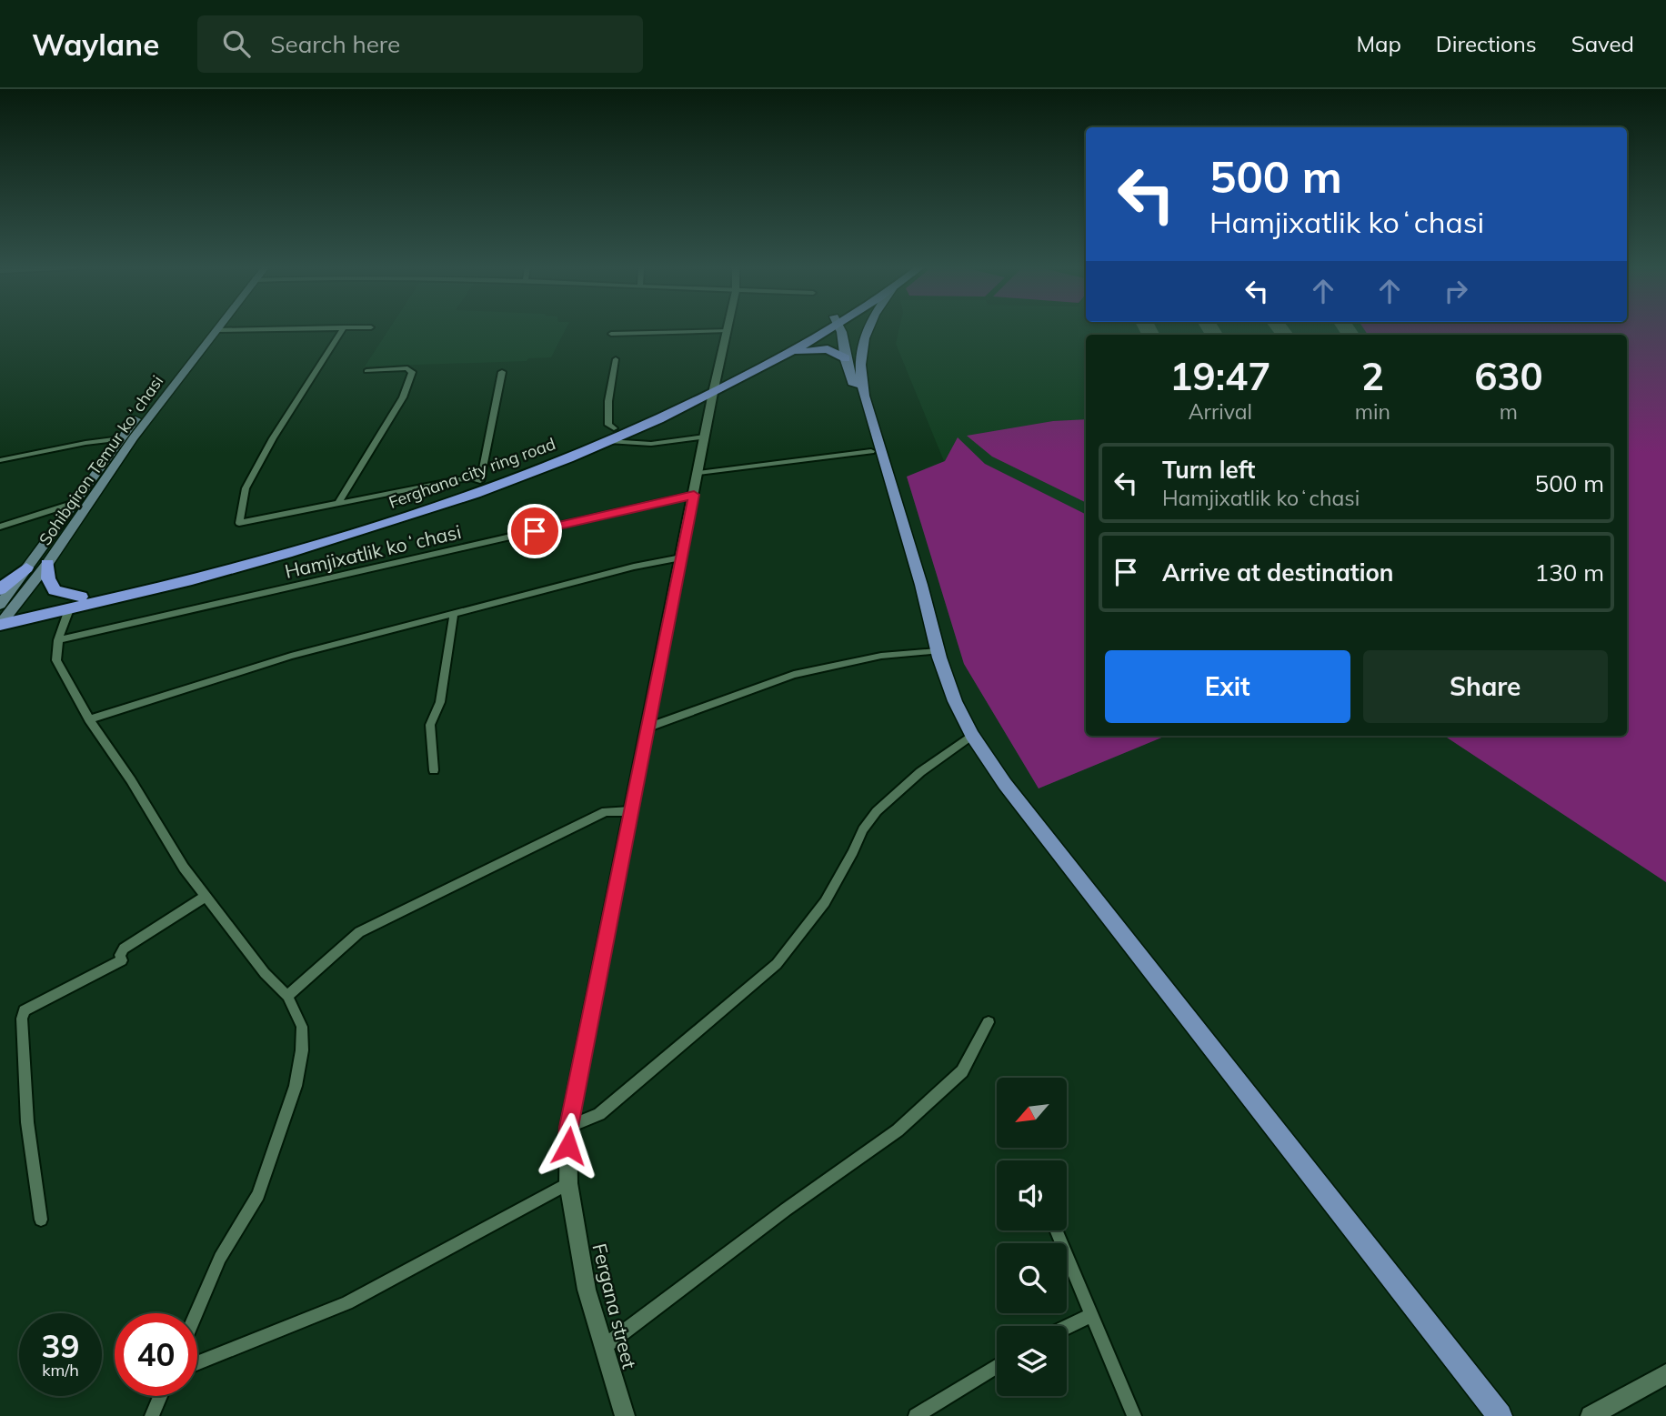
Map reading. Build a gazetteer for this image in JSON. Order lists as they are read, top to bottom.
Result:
{
  "streets": {
    "highway": ["Ferghana city ring road"],
    "main road": ["Sohibqiron Temur koʻchasi"],
    "street": ["Hamjixatlik koʻchasi", "Fergana street"]
  },
  "crossings": [
    ["Sohibqiron Temur koʻchasi", "Ferghana city ring road"],
    ["Ferghana city ring road", "Fergana street"],
    ["Hamjixatlik koʻchasi", "Fergana street"]
  ],
  "north": "bottom left",
  "page": {
    "header": "Waylane",
    "search": "Search here",
    "nav": ["Map", "Directions", "Saved"],
    "turn": ["500 m", "Hamjixatlik koʻchasi"],
    "eta": [
      "19:47",
      "Arrival",
      "2",
      "min",
      "630",
      "m"
    ],
    "list": [
      {
        "name": "Turn left",
        "note": "Hamjixatlik koʻchasi",
        "value": "500 m"
      },
      {
        "name": "Arrive at destination",
        "value": "130 m"
      }
    ],
    "buttons": ["Exit", "Share"],
    "speed": "39 km/h",
    "limit": "40"
  }
}
